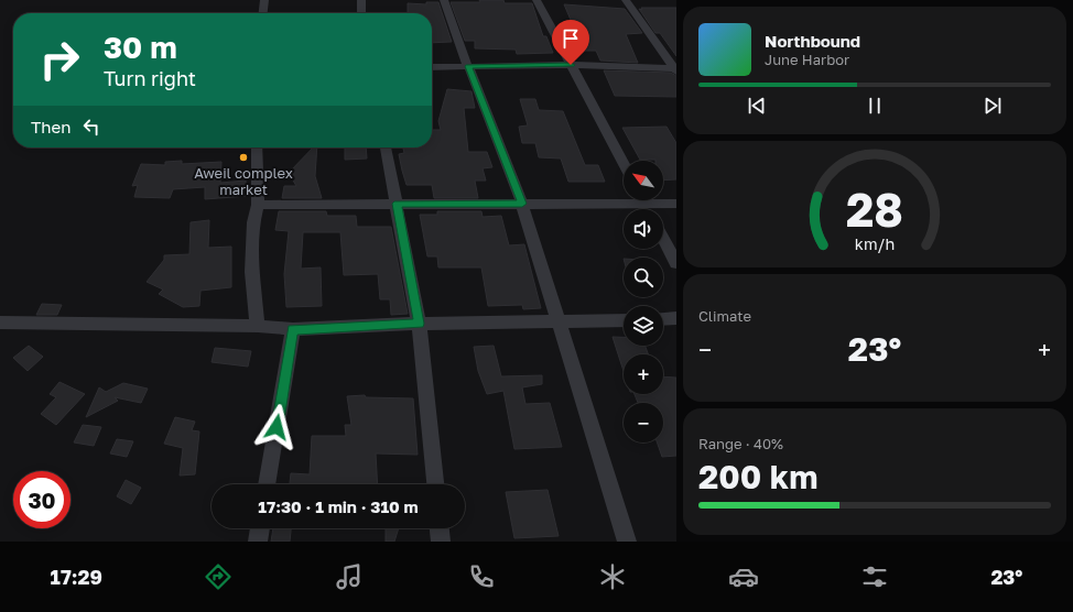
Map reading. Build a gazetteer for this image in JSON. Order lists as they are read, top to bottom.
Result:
{
  "places": ["Aweil complex market"],
  "north": "top left",
  "page": {
    "turn": ["30 m", "Turn right"],
    "song": ["Northbound", "June Harbor"],
    "then": "Then",
    "map_buttons": ["+", "−"],
    "tile": [
      "Climate",
      ["Range · 40%", "200 km"]
    ],
    "heat": ["−", "23°", "+"],
    "limit": "30",
    "trip": "17:30 · 1 min · 310 m",
    "tabs": ["17:29", "23°"],
    "gauge": ["28", "km/h"]
  }
}
